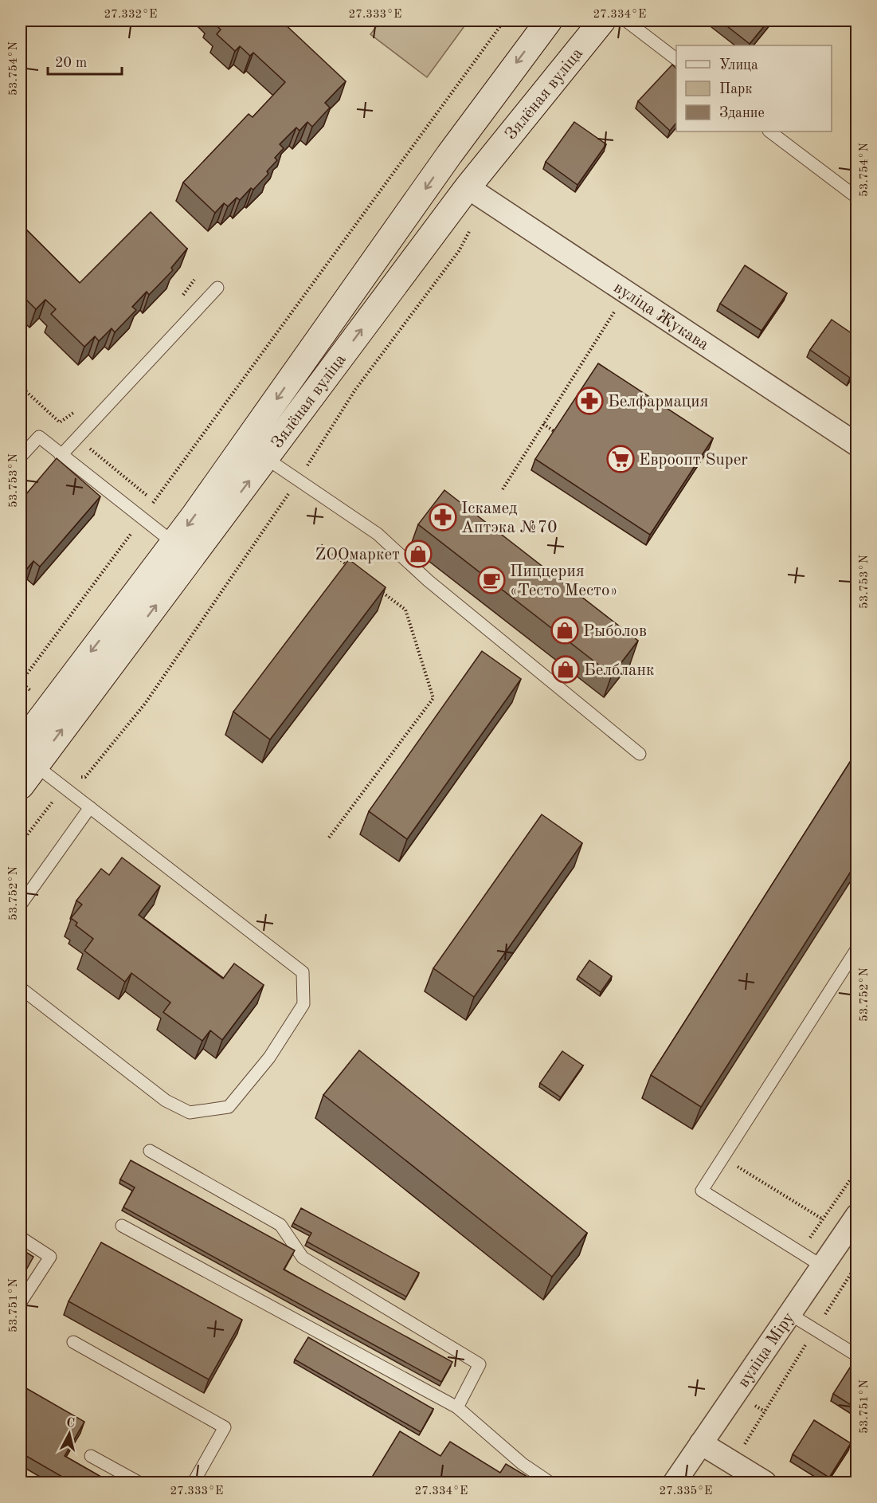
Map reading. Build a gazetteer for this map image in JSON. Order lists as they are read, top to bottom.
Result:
{
  "streets": {
    "main road": ["Зялёная вуліца"],
    "street": ["вуліца Жукава", "вуліца Міру"]
  },
  "crossings": [
    ["Зялёная вуліца", "вуліца Жукава"]
  ],
  "places": {
    "pharmacy": ["Белфармация", "Іскамед Аптэка №70"],
    "supermarket": ["Евроопт Super"],
    "shop": ["ZOOмаркет", "Рыболов", "Белбланк"],
    "cafe": ["Пиццерия «Тесто Место»"]
  },
  "legend": ["Улица", "Парк", "Здание"],
  "scale_bar": "20 m",
  "north": "top",
  "coordinates": [
    "27.332°E",
    "27.333°E",
    "27.334°E",
    "53.754°N",
    "53.753°N",
    "53.752°N",
    "53.751°N",
    "27.335°E"
  ]
}
